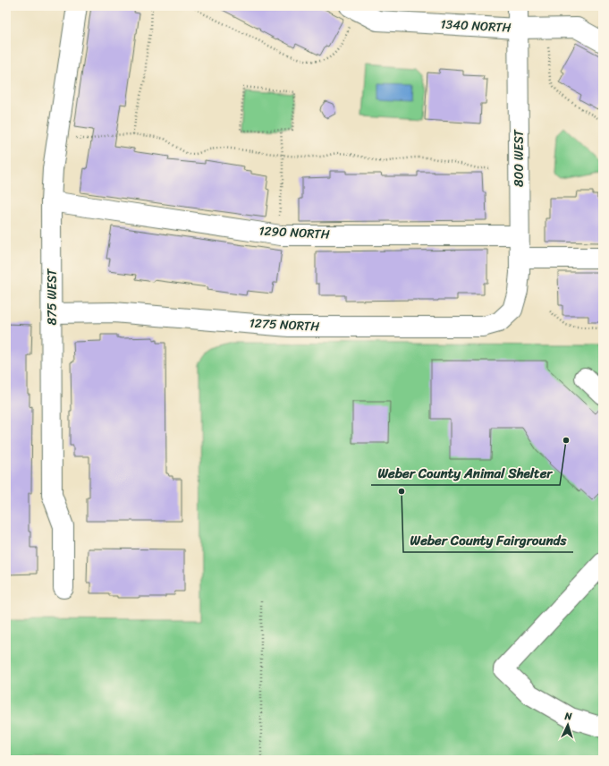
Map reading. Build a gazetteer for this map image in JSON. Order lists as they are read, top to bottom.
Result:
{
  "streets": {
    "lane": [
      "1340 NORTH",
      "800 WEST",
      "1290 NORTH",
      "875 WEST",
      "1275 NORTH"
    ]
  },
  "crossings": [
    ["1340 NORTH", "800 WEST"],
    ["800 WEST", "1290 NORTH"],
    ["800 WEST", "1275 NORTH"],
    ["1290 NORTH", "875 WEST"],
    ["875 WEST", "1275 NORTH"]
  ],
  "places": ["Weber County Animal Shelter", "Weber County Fairgrounds"],
  "north": "top"
}
